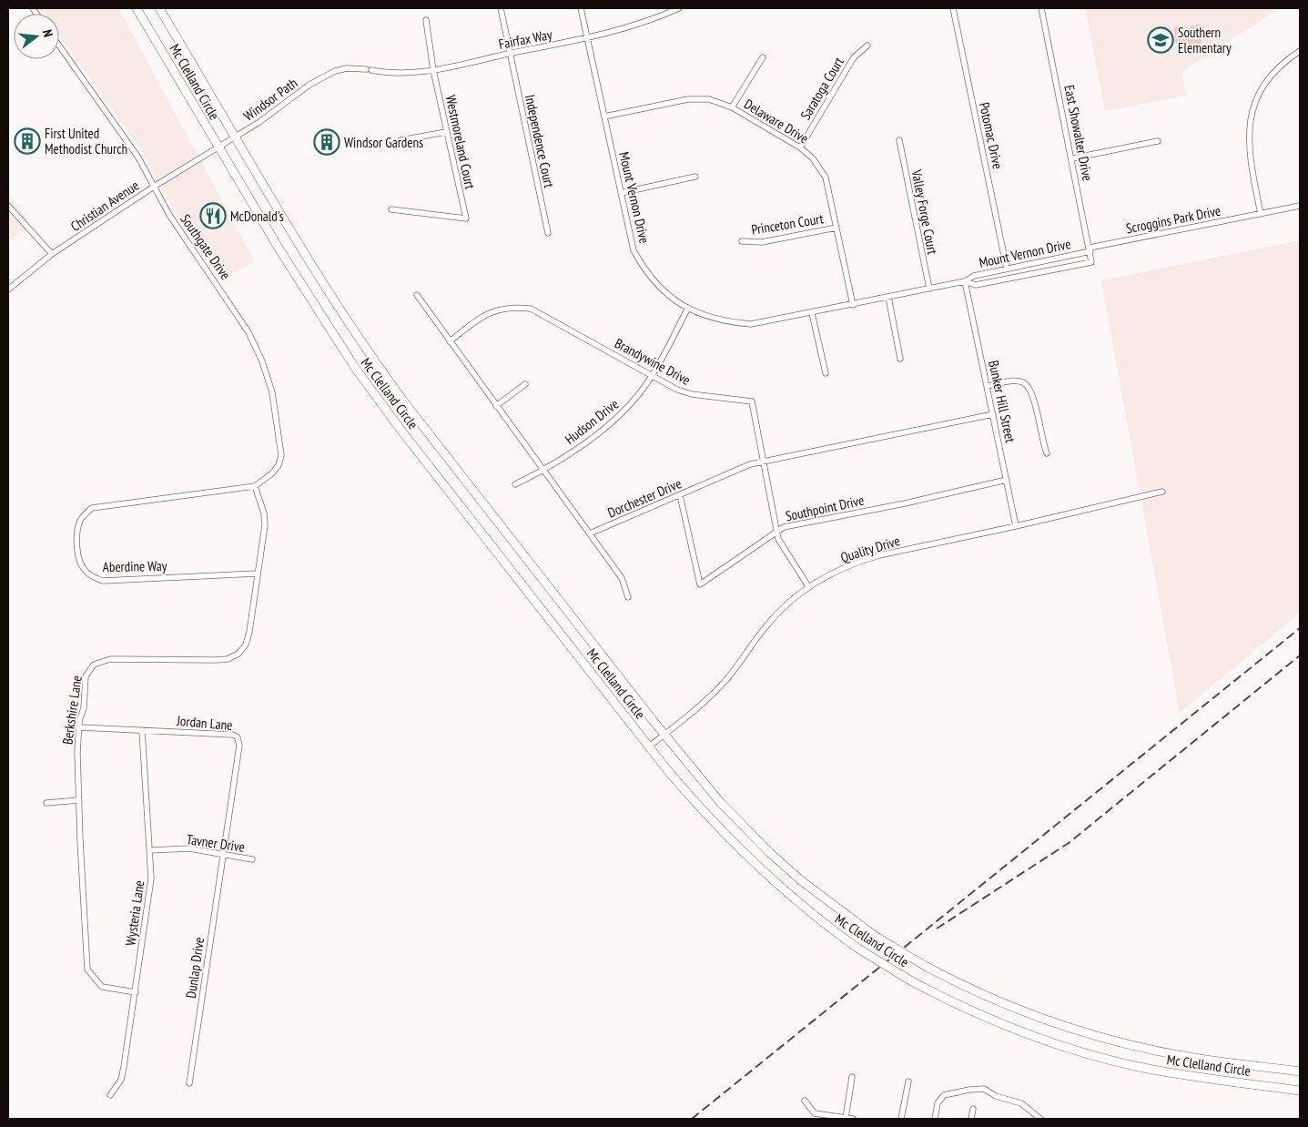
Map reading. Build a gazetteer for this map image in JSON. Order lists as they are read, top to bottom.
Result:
{
  "streets": {
    "highway": ["Mc Clelland Circle"],
    "street": [
      "Fairfax Way",
      "Saratoga Court",
      "Windsor Path",
      "Delaware Drive",
      "East Showalter Drive",
      "Potomac Drive",
      "Independence Court",
      "Westmoreland Court",
      "Mount Vernon Drive",
      "Christian Avenue",
      "Valley Forge Court",
      "Scroggins Park Drive",
      "Princeton Court",
      "Southgate Drive",
      "Brandywine Drive",
      "Bunker Hill Street",
      "Hudson Drive",
      "Dorchester Drive",
      "Southpoint Drive",
      "Quality Drive",
      "Aberdine Way",
      "Berkshire Lane",
      "Jordan Lane",
      "Tavner Drive",
      "Wysteria Lane",
      "Dunlap Drive"
    ]
  },
  "crossings": [
    ["Fairfax Way", "Windsor Path"],
    ["Fairfax Way", "Independence Court"],
    ["Fairfax Way", "Westmoreland Court"],
    ["Fairfax Way", "Mount Vernon Drive"],
    ["Mc Clelland Circle", "Windsor Path"],
    ["Mc Clelland Circle", "Christian Avenue"],
    ["Mc Clelland Circle", "Quality Drive"],
    ["Saratoga Court", "Delaware Drive"],
    ["Windsor Path", "Christian Avenue"],
    ["Delaware Drive", "Mount Vernon Drive"],
    ["Delaware Drive", "Princeton Court"],
    ["East Showalter Drive", "Mount Vernon Drive"],
    ["East Showalter Drive", "Scroggins Park Drive"],
    ["Potomac Drive", "Mount Vernon Drive"],
    ["Mount Vernon Drive", "Valley Forge Court"],
    ["Mount Vernon Drive", "Scroggins Park Drive"],
    ["Mount Vernon Drive", "Bunker Hill Street"],
    ["Mount Vernon Drive", "Hudson Drive"],
    ["Christian Avenue", "Southgate Drive"],
    ["Southgate Drive", "Aberdine Way"],
    ["Southgate Drive", "Berkshire Lane"],
    ["Brandywine Drive", "Hudson Drive"],
    ["Brandywine Drive", "Dorchester Drive"],
    ["Brandywine Drive", "Southpoint Drive"],
    ["Brandywine Drive", "Quality Drive"],
    ["Bunker Hill Street", "Dorchester Drive"],
    ["Bunker Hill Street", "Southpoint Drive"],
    ["Bunker Hill Street", "Quality Drive"],
    ["Dorchester Drive", "Southpoint Drive"],
    ["Aberdine Way", "Berkshire Lane"],
    ["Berkshire Lane", "Jordan Lane"],
    ["Berkshire Lane", "Wysteria Lane"],
    ["Jordan Lane", "Tavner Drive"],
    ["Jordan Lane", "Wysteria Lane"],
    ["Jordan Lane", "Dunlap Drive"],
    ["Tavner Drive", "Wysteria Lane"],
    ["Tavner Drive", "Dunlap Drive"]
  ],
  "places": {
    "school or university": ["Southern Elementary"],
    "building": ["First United Methodist Church", "Windsor Gardens"],
    "restaurant": ["McDonald's"]
  },
  "north": "right"
}
